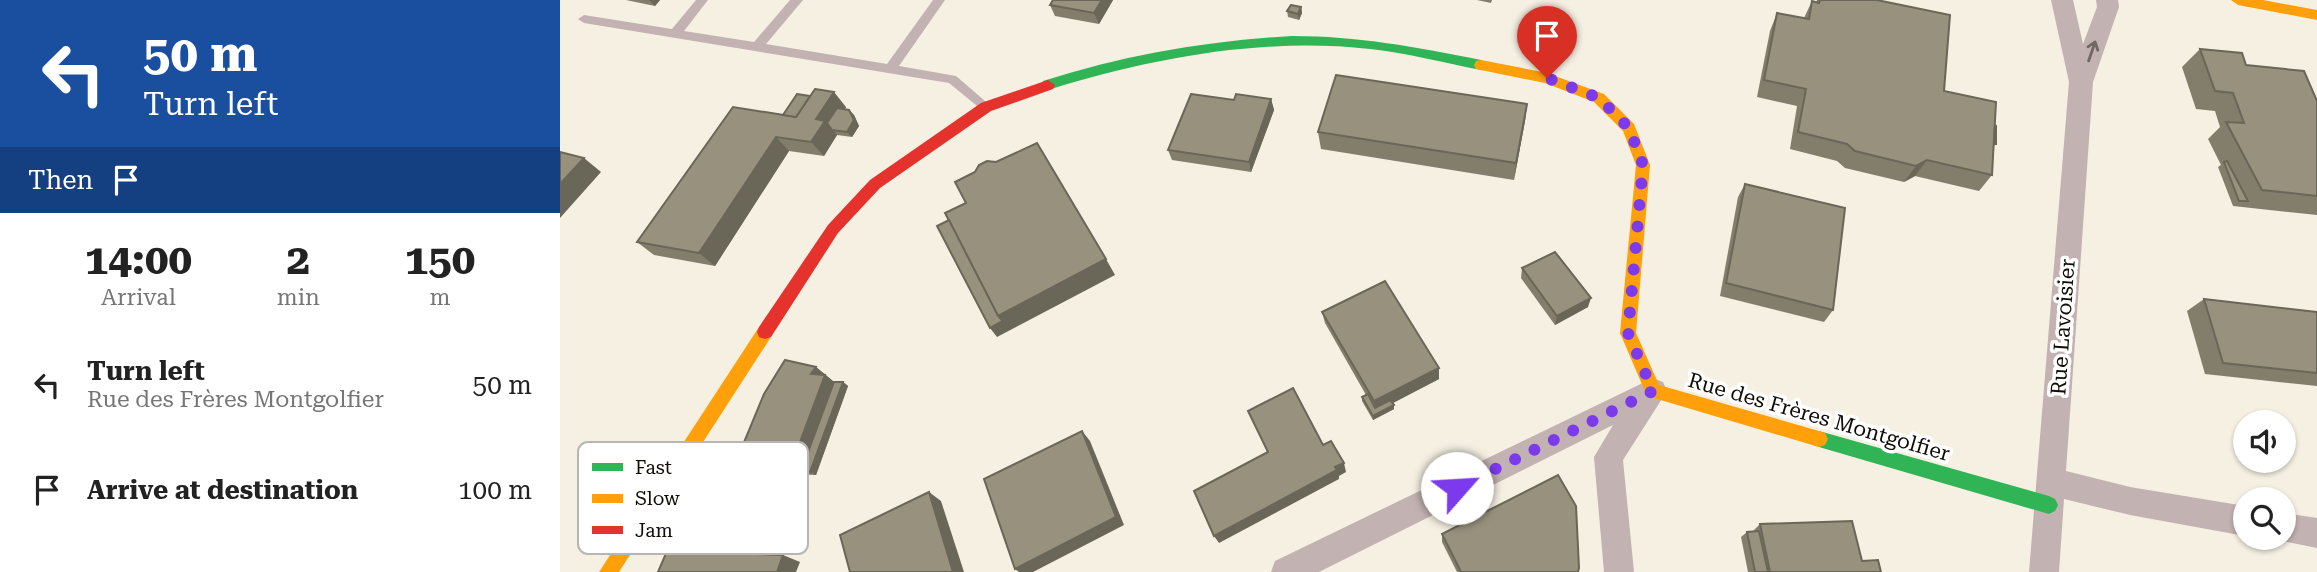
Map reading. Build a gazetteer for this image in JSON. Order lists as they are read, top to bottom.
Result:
{
  "streets": {
    "street": ["Rue Lavoisier", "Rue des Frères Montgolfier"]
  },
  "crossings": [
    ["Rue Lavoisier", "Rue des Frères Montgolfier"]
  ],
  "legend": ["Fast", "Slow", "Jam"],
  "page": {
    "turn": ["50 m", "Turn left"],
    "then": "Then",
    "eta": [
      "14:00",
      "Arrival",
      "2",
      "min",
      "150",
      "m"
    ],
    "list": [
      {
        "name": "Turn left",
        "note": "Rue des Frères Montgolfier",
        "value": "50 m"
      },
      {
        "name": "Arrive at destination",
        "value": "100 m"
      }
    ]
  }
}
